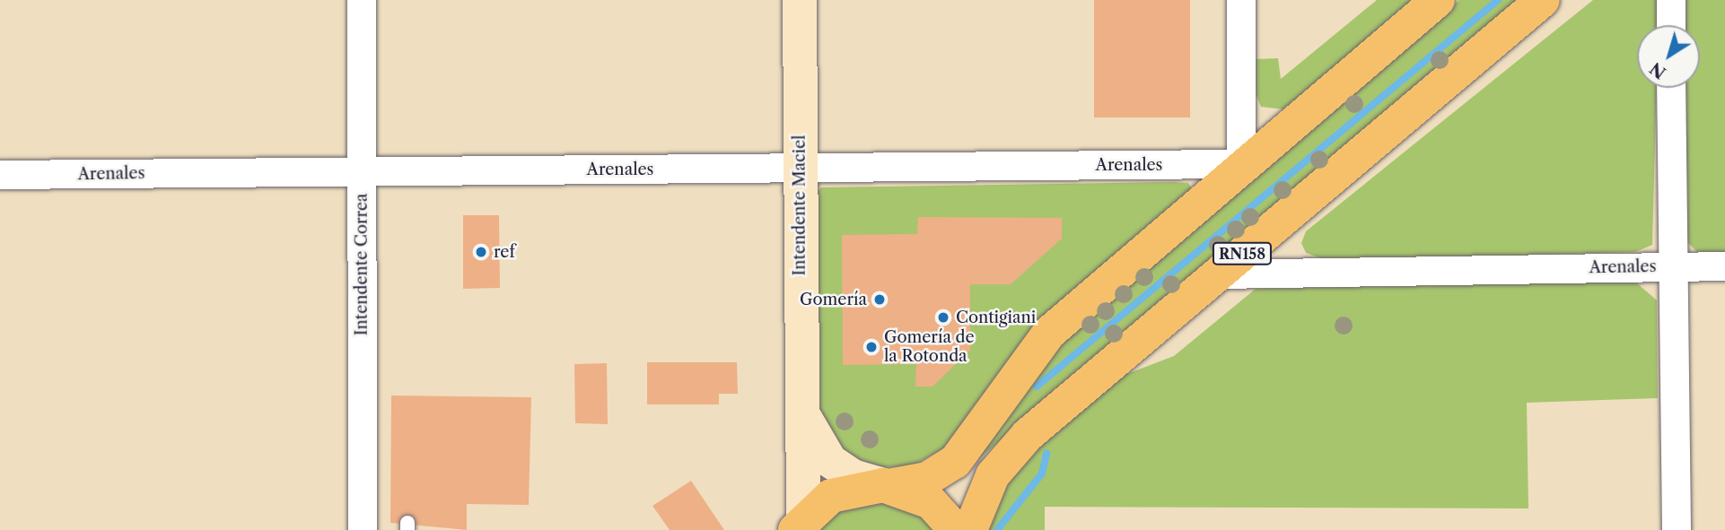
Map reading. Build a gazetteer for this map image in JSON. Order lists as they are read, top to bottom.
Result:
{
  "streets": {
    "highway": ["RN158"],
    "main road": ["Intendente Maciel"],
    "street": ["Arenales", "Intendente Correa"]
  },
  "crossings": [
    ["Arenales", "Intendente Maciel"],
    ["Arenales", "RN158"],
    ["Arenales", "Intendente Correa"]
  ],
  "places": [
    "ref",
    "Gomería",
    "Contigiani",
    "Gomería de la Rotonda"
  ],
  "north": "bottom left"
}
